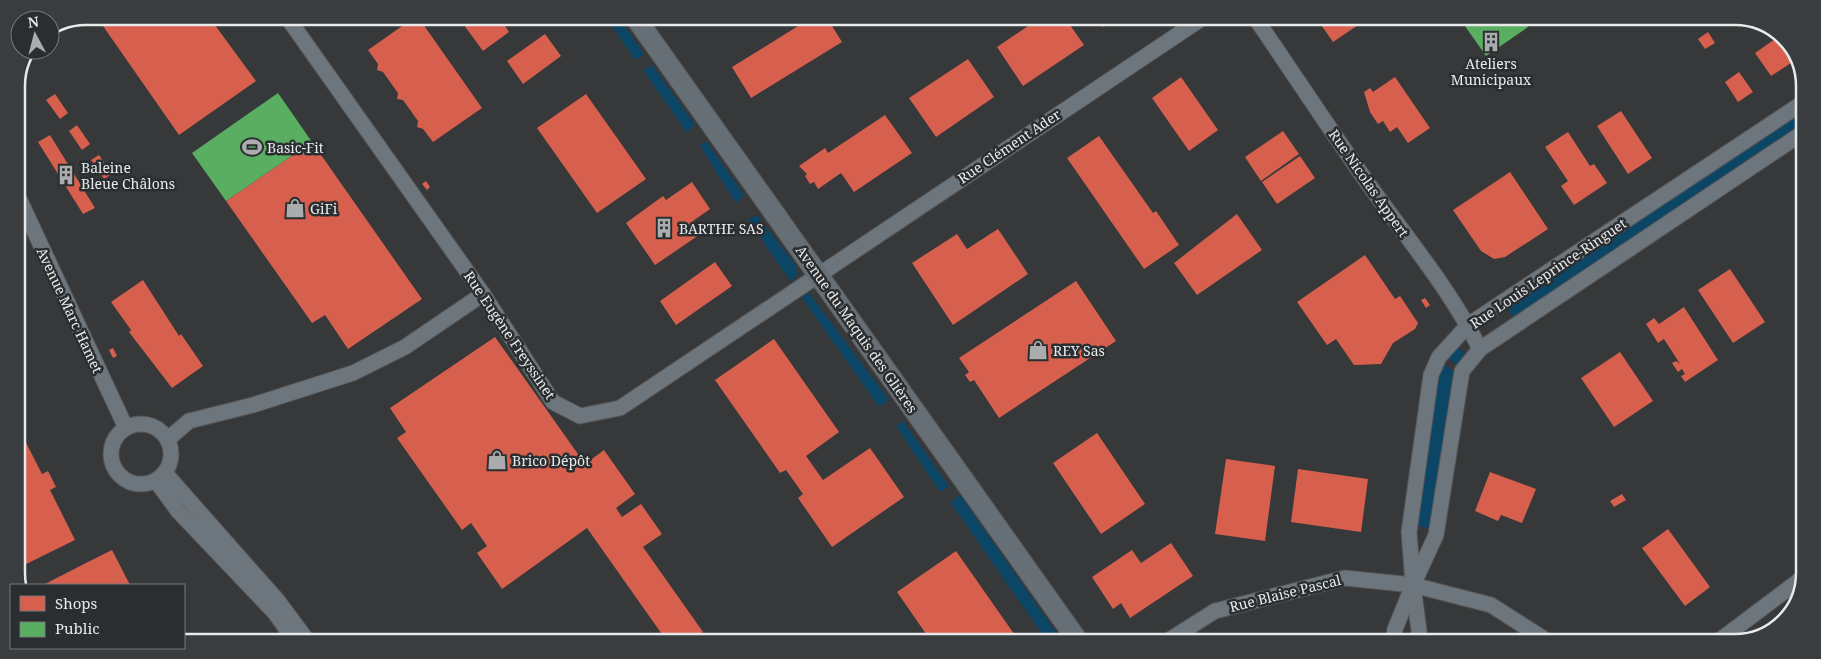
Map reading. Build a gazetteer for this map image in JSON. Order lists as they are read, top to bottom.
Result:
{
  "streets": {
    "main road": ["Avenue du Maquis des Glières"],
    "street": [
      "Rue Clément Ader",
      "Rue Nicolas Appert",
      "Rue Louis Leprince-Ringuet",
      "Avenue Marc Hamet",
      "Rue Eugène Freyssinet",
      "Rue Blaise Pascal"
    ]
  },
  "crossings": [
    ["Rue Clément Ader", "Avenue du Maquis des Glières"],
    ["Rue Clément Ader", "Rue Eugène Freyssinet"],
    ["Rue Nicolas Appert", "Rue Louis Leprince-Ringuet"],
    ["Rue Louis Leprince-Ringuet", "Rue Blaise Pascal"],
    ["Avenue du Maquis des Glières", "Rue Eugène Freyssinet"]
  ],
  "places": {
    "building": ["Ateliers Municipaux", "Baleine Bleue Châlons", "BARTHE SAS"],
    "sports": ["Basic-Fit"],
    "shop": ["GiFi", "REY Sas", "Brico Dépôt"]
  },
  "legend": ["Shops", "Public"],
  "north": "top"
}
